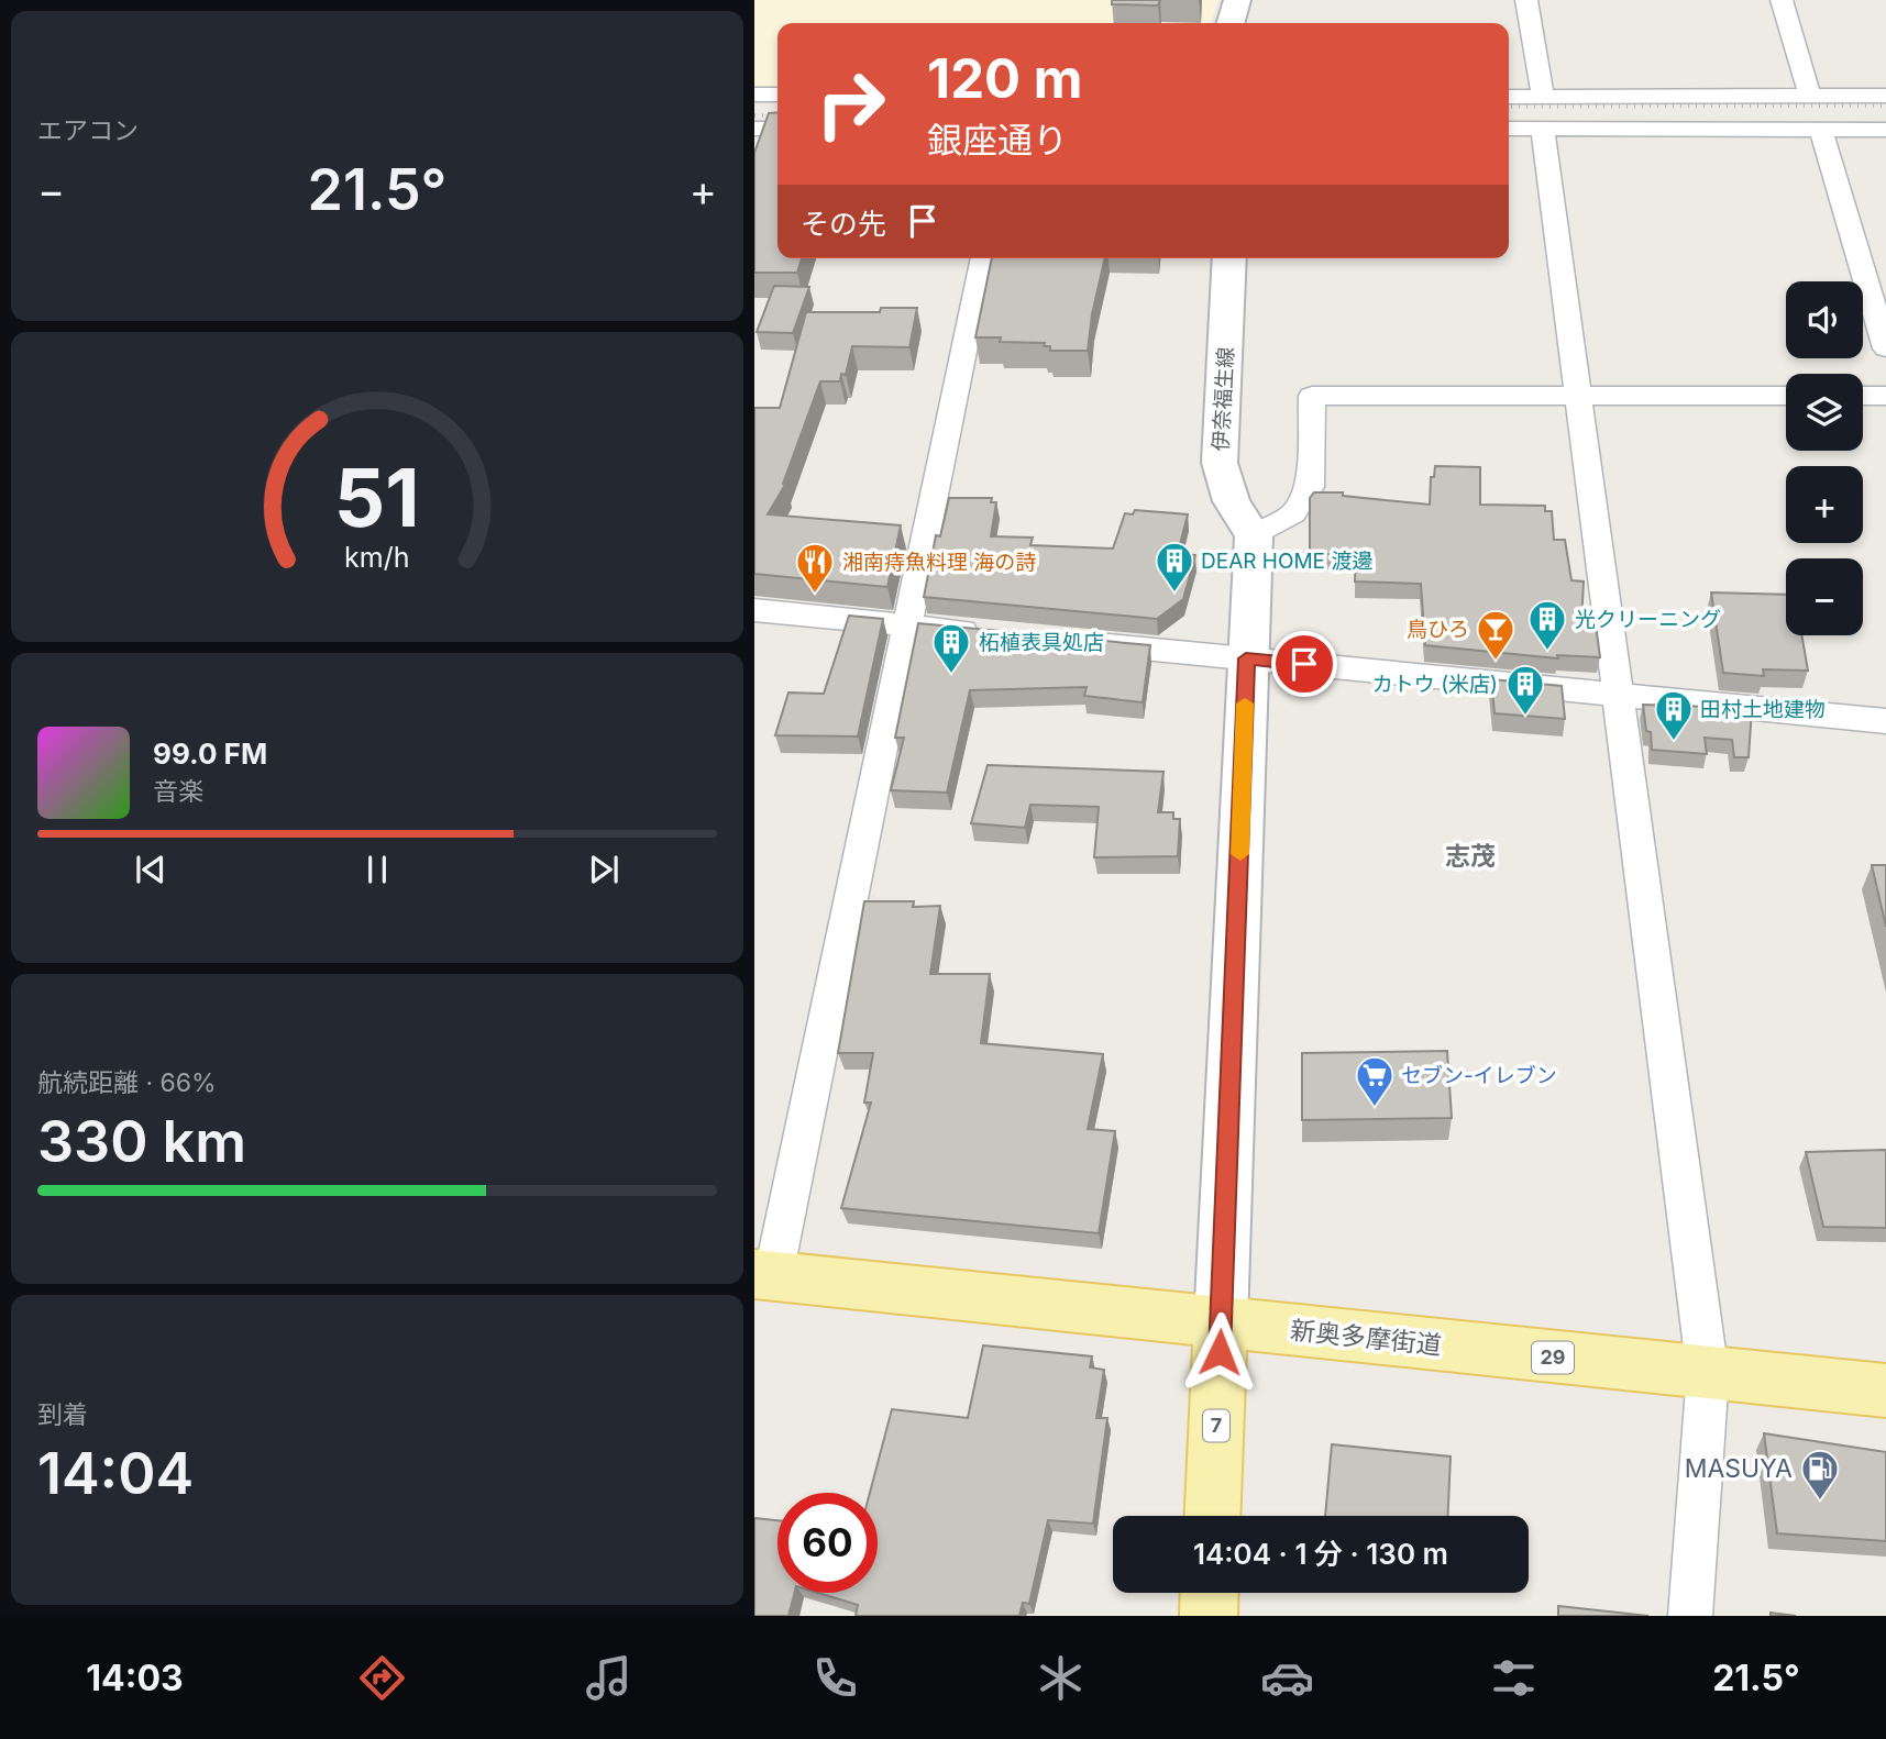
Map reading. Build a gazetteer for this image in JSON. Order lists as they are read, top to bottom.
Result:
{
  "streets": {
    "main road": [
      "伊奈福生線",
      "新奥多摩街道",
      "29",
      "7"
    ]
  },
  "crossings": [
    ["新奥多摩街道", "7"]
  ],
  "districts": ["志茂"],
  "places": {
    "building": [
      "DEAR HOME 渡邊",
      "光クリーニング",
      "柘植表具処店",
      "カトウ (米店)",
      "田村土地建物"
    ],
    "restaurant": ["湘南痔魚料理 海の詩"],
    "bar": ["鳥ひろ"],
    "supermarket": ["セブン-イレブン"],
    "fuel station": ["MASUYA"]
  },
  "page": {
    "tile": [
      "エアコン",
      ["航続距離 · 66%", "330 km"],
      ["到着", "14:04"]
    ],
    "turn": ["120 m", "銀座通り"],
    "heat": ["−", "21.5°", "+"],
    "then": "その先",
    "map_buttons": ["+", "−"],
    "song": ["99.0 FM", "音楽"],
    "limit": "60",
    "trip": "14:04 · 1 分 · 130 m",
    "tabs": ["14:03", "21.5°"],
    "gauge": ["51", "km/h"]
  }
}
